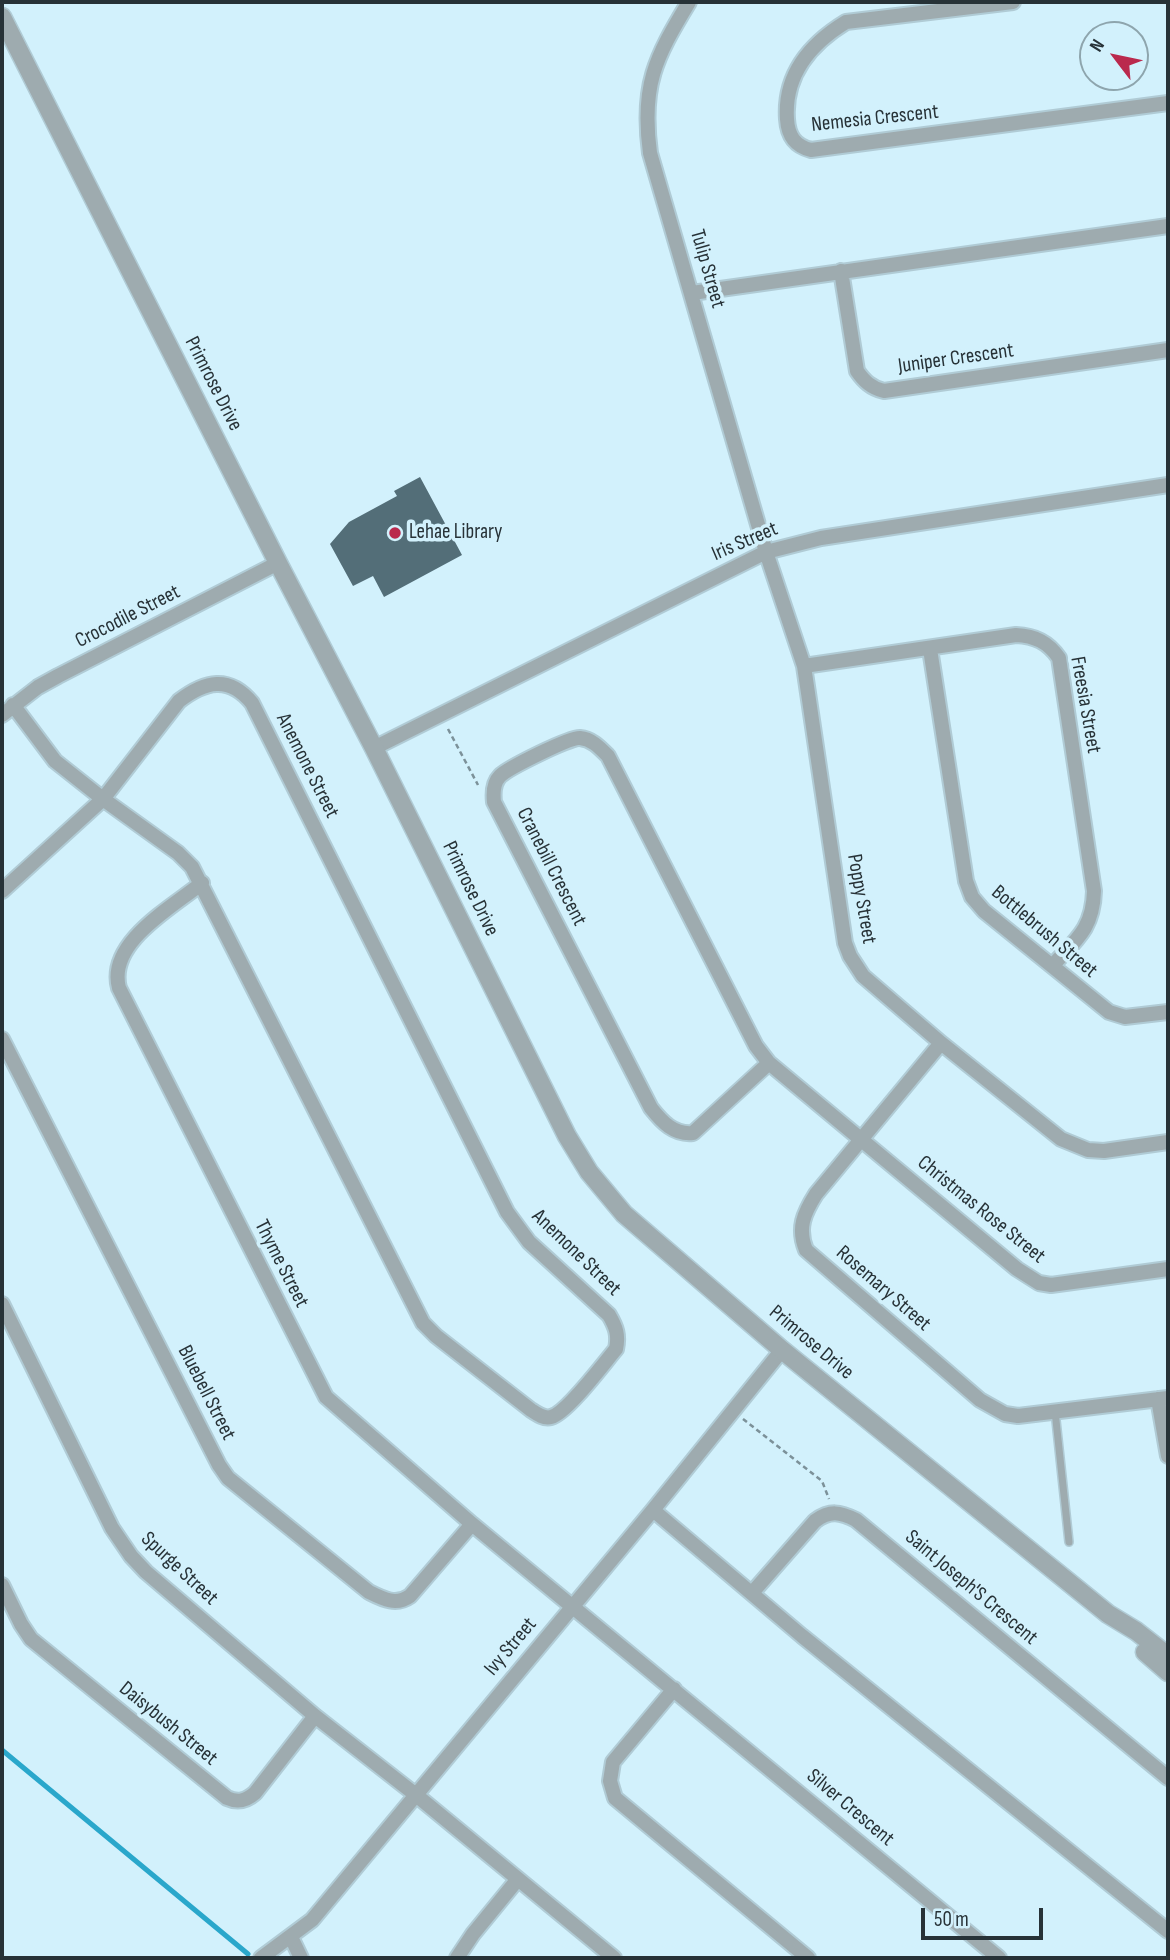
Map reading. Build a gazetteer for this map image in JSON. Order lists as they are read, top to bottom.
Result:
{
  "streets": {
    "street": [
      "Nemesia Crescent",
      "Tulip Street",
      "Juniper Crescent",
      "Primrose Drive",
      "Iris Street",
      "Crocodile Street",
      "Freesia Street",
      "Anemone Street",
      "Cranebill Crescent",
      "Poppy Street",
      "Bottlebrush Street",
      "Christmas Rose Street",
      "Thyme Street",
      "Rosemary Street",
      "Bluebell Street",
      "Spurge Street",
      "Saint Joseph'S Crescent",
      "Ivy Street",
      "Daisybush Street",
      "Silver Crescent"
    ]
  },
  "crossings": [
    ["Tulip Street", "Iris Street"],
    ["Tulip Street", "Poppy Street"],
    ["Primrose Drive", "Iris Street"],
    ["Primrose Drive", "Crocodile Street"],
    ["Primrose Drive", "Ivy Street"],
    ["Iris Street", "Poppy Street"],
    ["Crocodile Street", "Anemone Street"],
    ["Freesia Street", "Poppy Street"],
    ["Freesia Street", "Bottlebrush Street"],
    ["Anemone Street", "Thyme Street"],
    ["Cranebill Crescent", "Christmas Rose Street"],
    ["Cranebill Crescent", "Rosemary Street"],
    ["Poppy Street", "Rosemary Street"],
    ["Christmas Rose Street", "Rosemary Street"],
    ["Thyme Street", "Bluebell Street"],
    ["Thyme Street", "Ivy Street"],
    ["Thyme Street", "Silver Crescent"],
    ["Spurge Street", "Ivy Street"],
    ["Spurge Street", "Daisybush Street"],
    ["Ivy Street", "Silver Crescent"]
  ],
  "places": ["Lehae Library"],
  "scale_bar": "50 m",
  "north": "top left"
}
